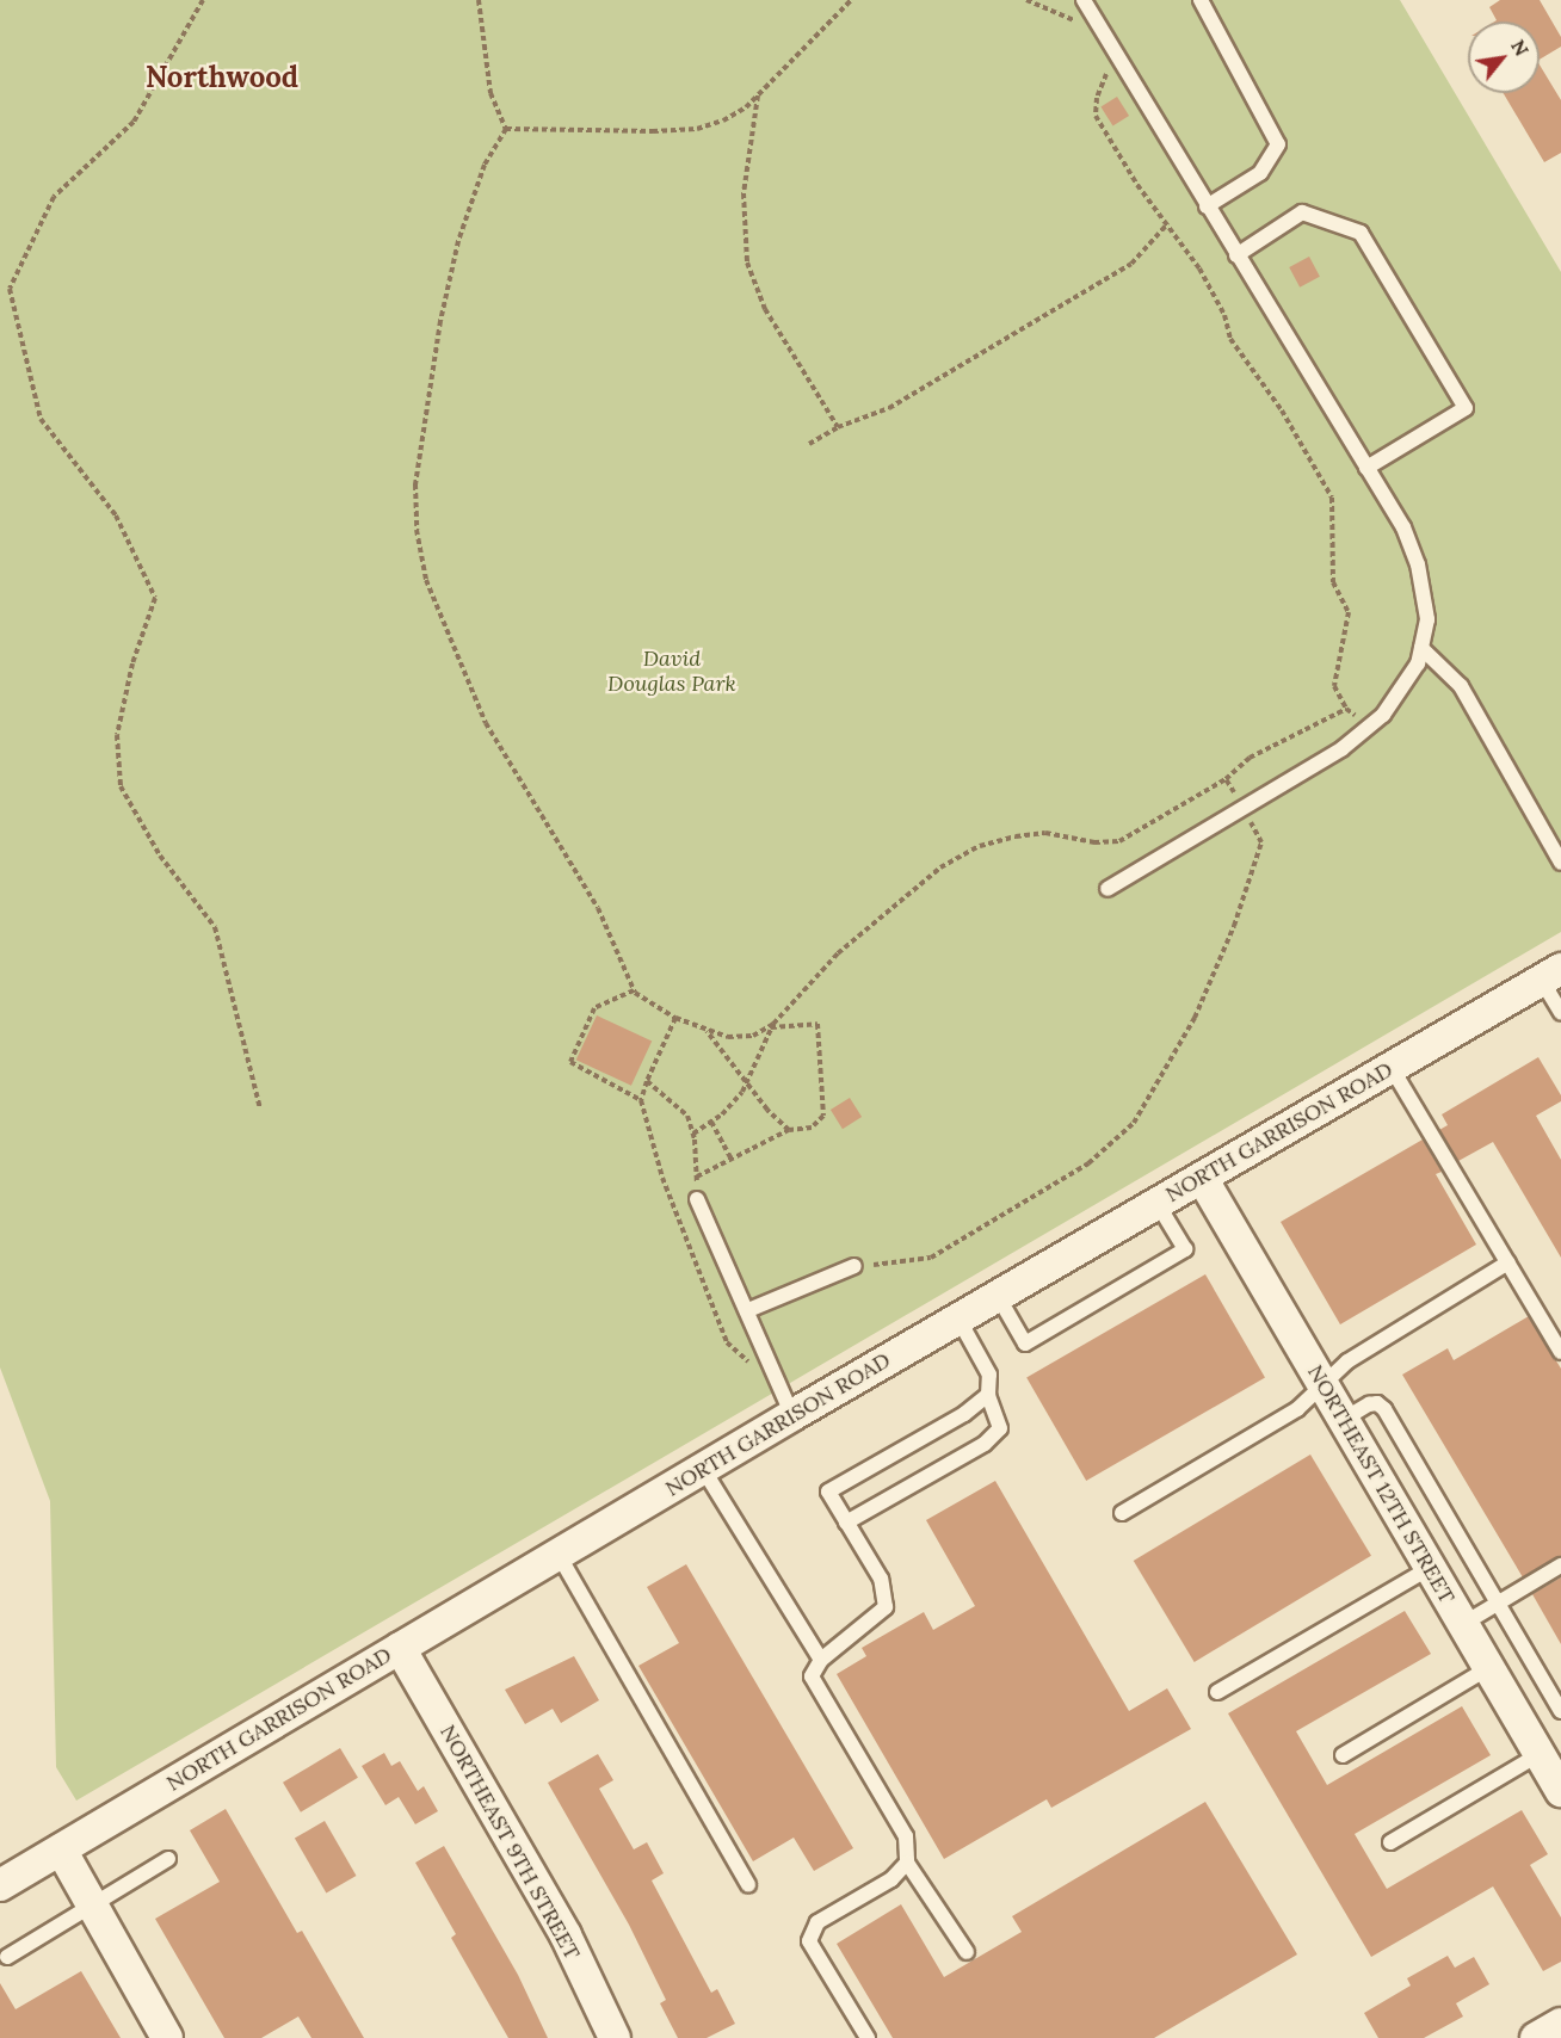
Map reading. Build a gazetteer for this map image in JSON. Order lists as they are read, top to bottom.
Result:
{
  "streets": {
    "street": ["NORTH GARRISON ROAD", "NORTHEAST 12TH STREET", "NORTHEAST 9TH STREET"]
  },
  "crossings": [
    ["NORTH GARRISON ROAD", "NORTHEAST 12TH STREET"],
    ["NORTH GARRISON ROAD", "NORTHEAST 9TH STREET"]
  ],
  "districts": ["Northwood"],
  "parks": ["David Douglas Park"],
  "north": "top right"
}
